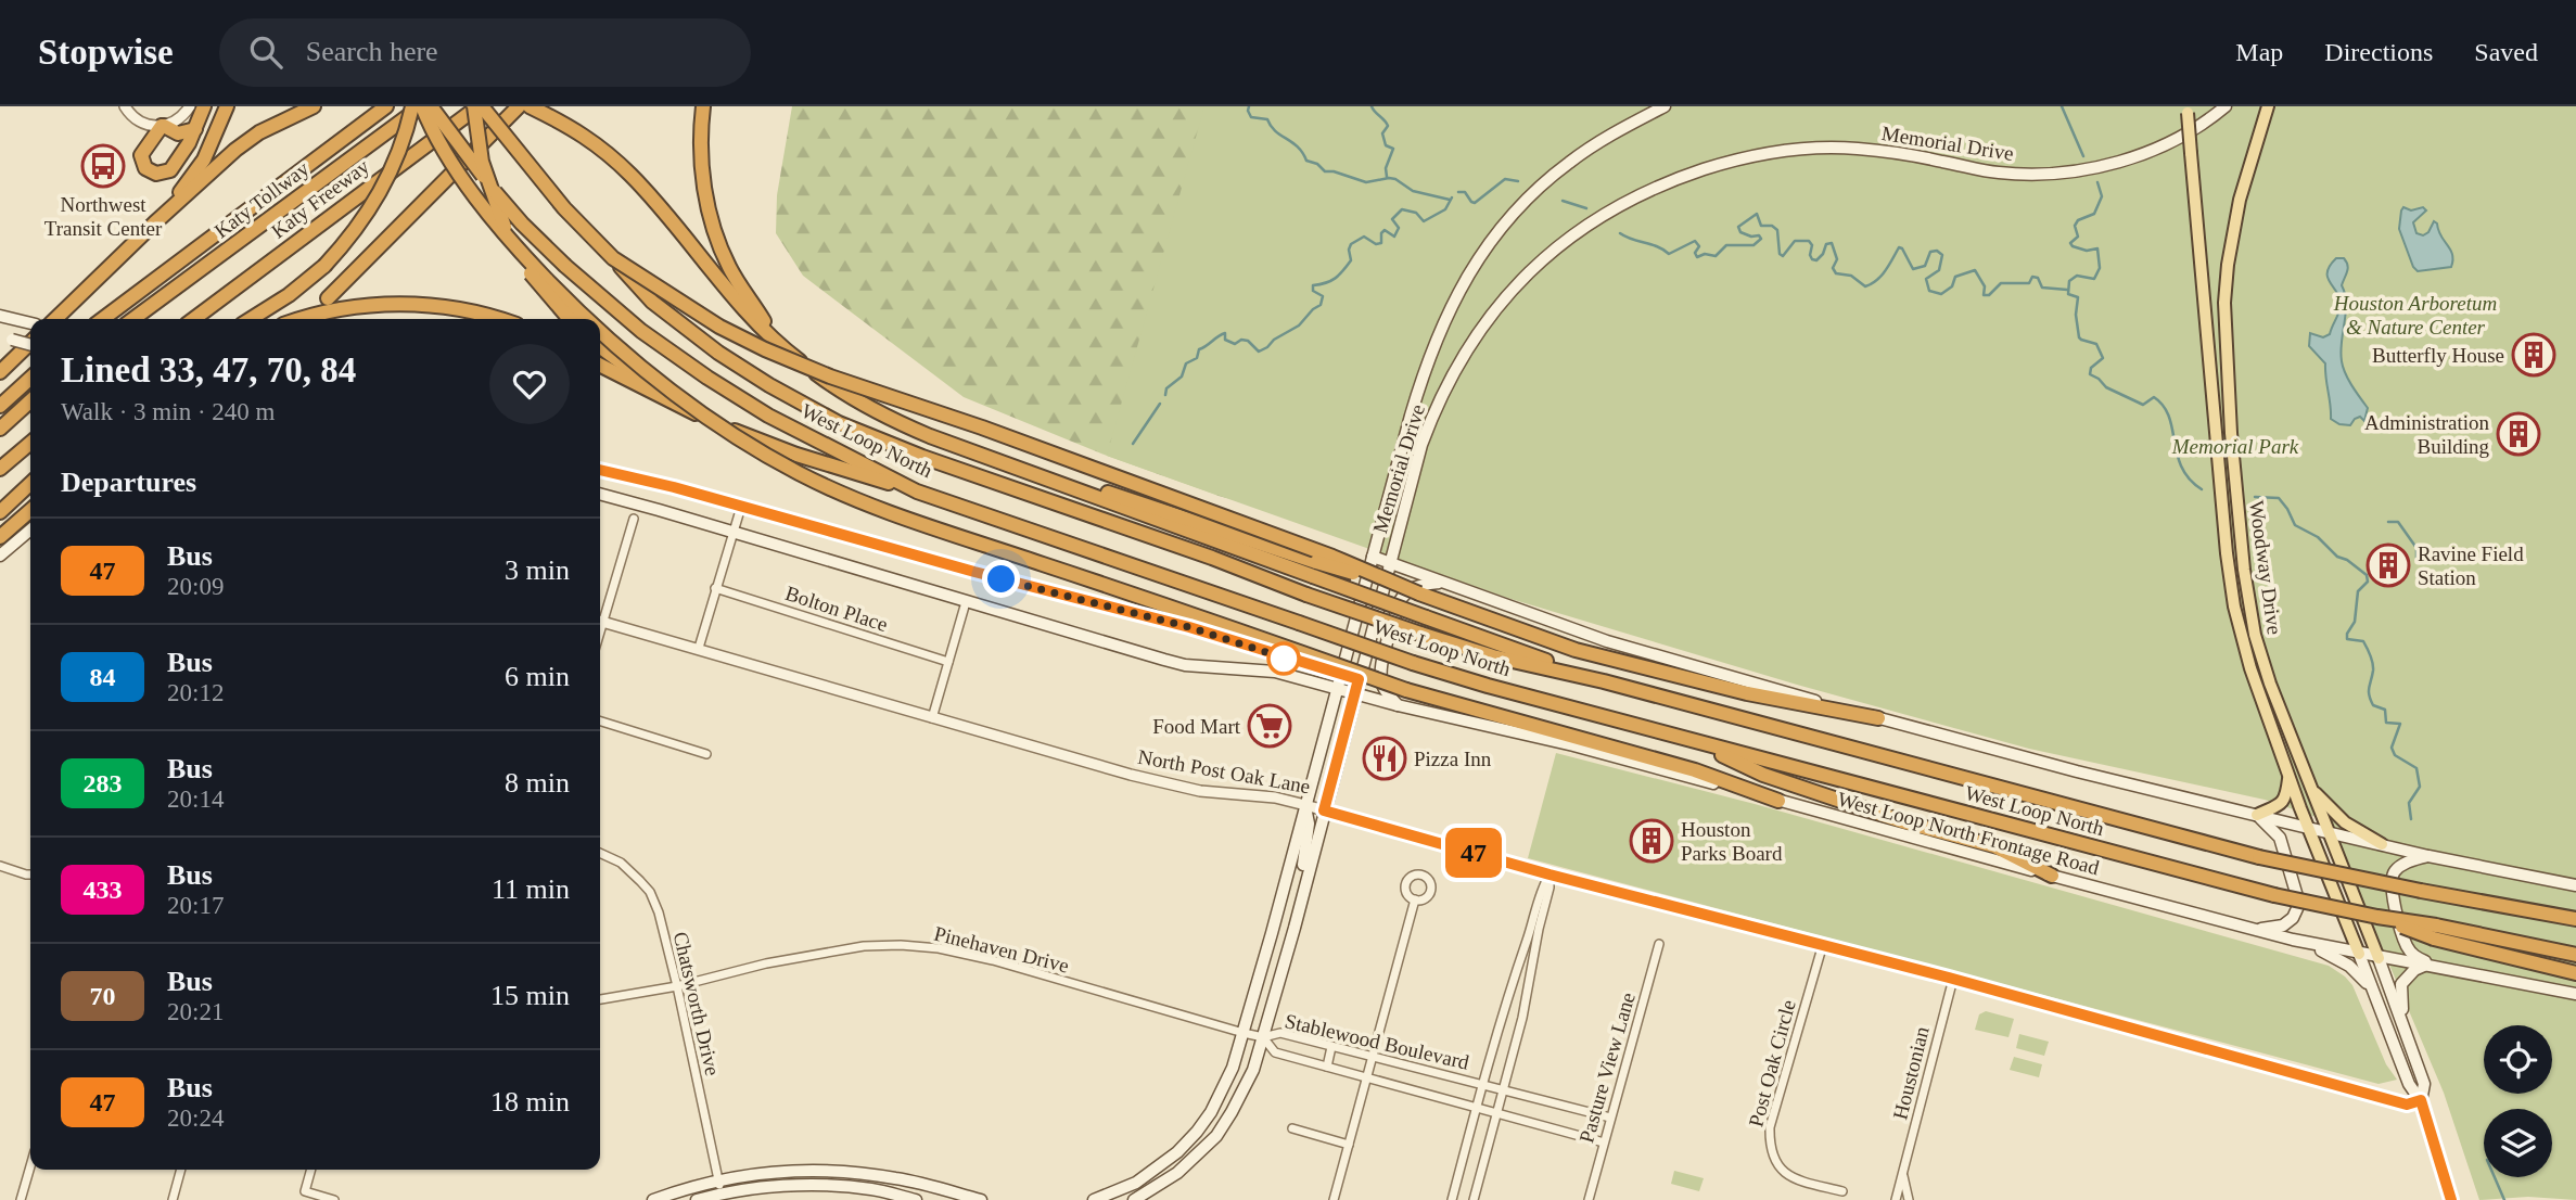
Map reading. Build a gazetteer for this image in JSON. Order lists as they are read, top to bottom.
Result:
{
  "streets": {
    "highway": ["Katy Freeway", "Katy Tollway", "West Loop North"],
    "main road": ["Memorial Drive", "Woodway Drive", "West Loop North Frontage Road"],
    "street": [
      "Bolton Place",
      "North Post Oak Lane",
      "Pinehaven Drive",
      "Chatsworth Drive",
      "Stablewood Boulevard",
      "Post Oak Circle",
      "Pasture View Lane",
      "Houstonian"
    ]
  },
  "crossings": [
    ["Memorial Drive", "North Post Oak Lane"],
    ["Memorial Drive", "West Loop North Frontage Road"],
    ["Memorial Drive", "Pinehaven Drive"],
    ["Memorial Drive", "Stablewood Boulevard"],
    ["Katy Freeway", "West Loop North"],
    ["Woodway Drive", "North Post Oak Lane"],
    ["Woodway Drive", "West Loop North Frontage Road"],
    ["North Post Oak Lane", "Post Oak Circle"],
    ["North Post Oak Lane", "Houstonian"],
    ["Pinehaven Drive", "Chatsworth Drive"],
    ["Pinehaven Drive", "Stablewood Boulevard"],
    ["Stablewood Boulevard", "Pasture View Lane"]
  ],
  "parks": ["Houston Arboretum & Nature Center", "Memorial Park"],
  "places": {
    "bus stop": ["Northwest Transit Center"],
    "building": [
      "Butterfly House",
      "Administration Building",
      "Ravine Field Station",
      "Houston Parks Board"
    ],
    "supermarket": ["Food Mart"],
    "restaurant": ["Pizza Inn"]
  },
  "lines": ["bus line 47"],
  "page": {
    "header": "Stopwise",
    "search": "Search here",
    "nav": ["Map", "Directions", "Saved"],
    "on_map": "47",
    "heading": [
      ["Lined 33, 47, 70, 84", "Walk · 3 min · 240 m"],
      "Departures"
    ],
    "list": [
      {
        "mark": "47",
        "name": "Bus",
        "note": "20:09",
        "value": "3 min"
      },
      {
        "mark": "84",
        "name": "Bus",
        "note": "20:12",
        "value": "6 min"
      },
      {
        "mark": "283",
        "name": "Bus",
        "note": "20:14",
        "value": "8 min"
      },
      {
        "mark": "433",
        "name": "Bus",
        "note": "20:17",
        "value": "11 min"
      },
      {
        "mark": "70",
        "name": "Bus",
        "note": "20:21",
        "value": "15 min"
      },
      {
        "mark": "47",
        "name": "Bus",
        "note": "20:24",
        "value": "18 min"
      }
    ]
  }
}
